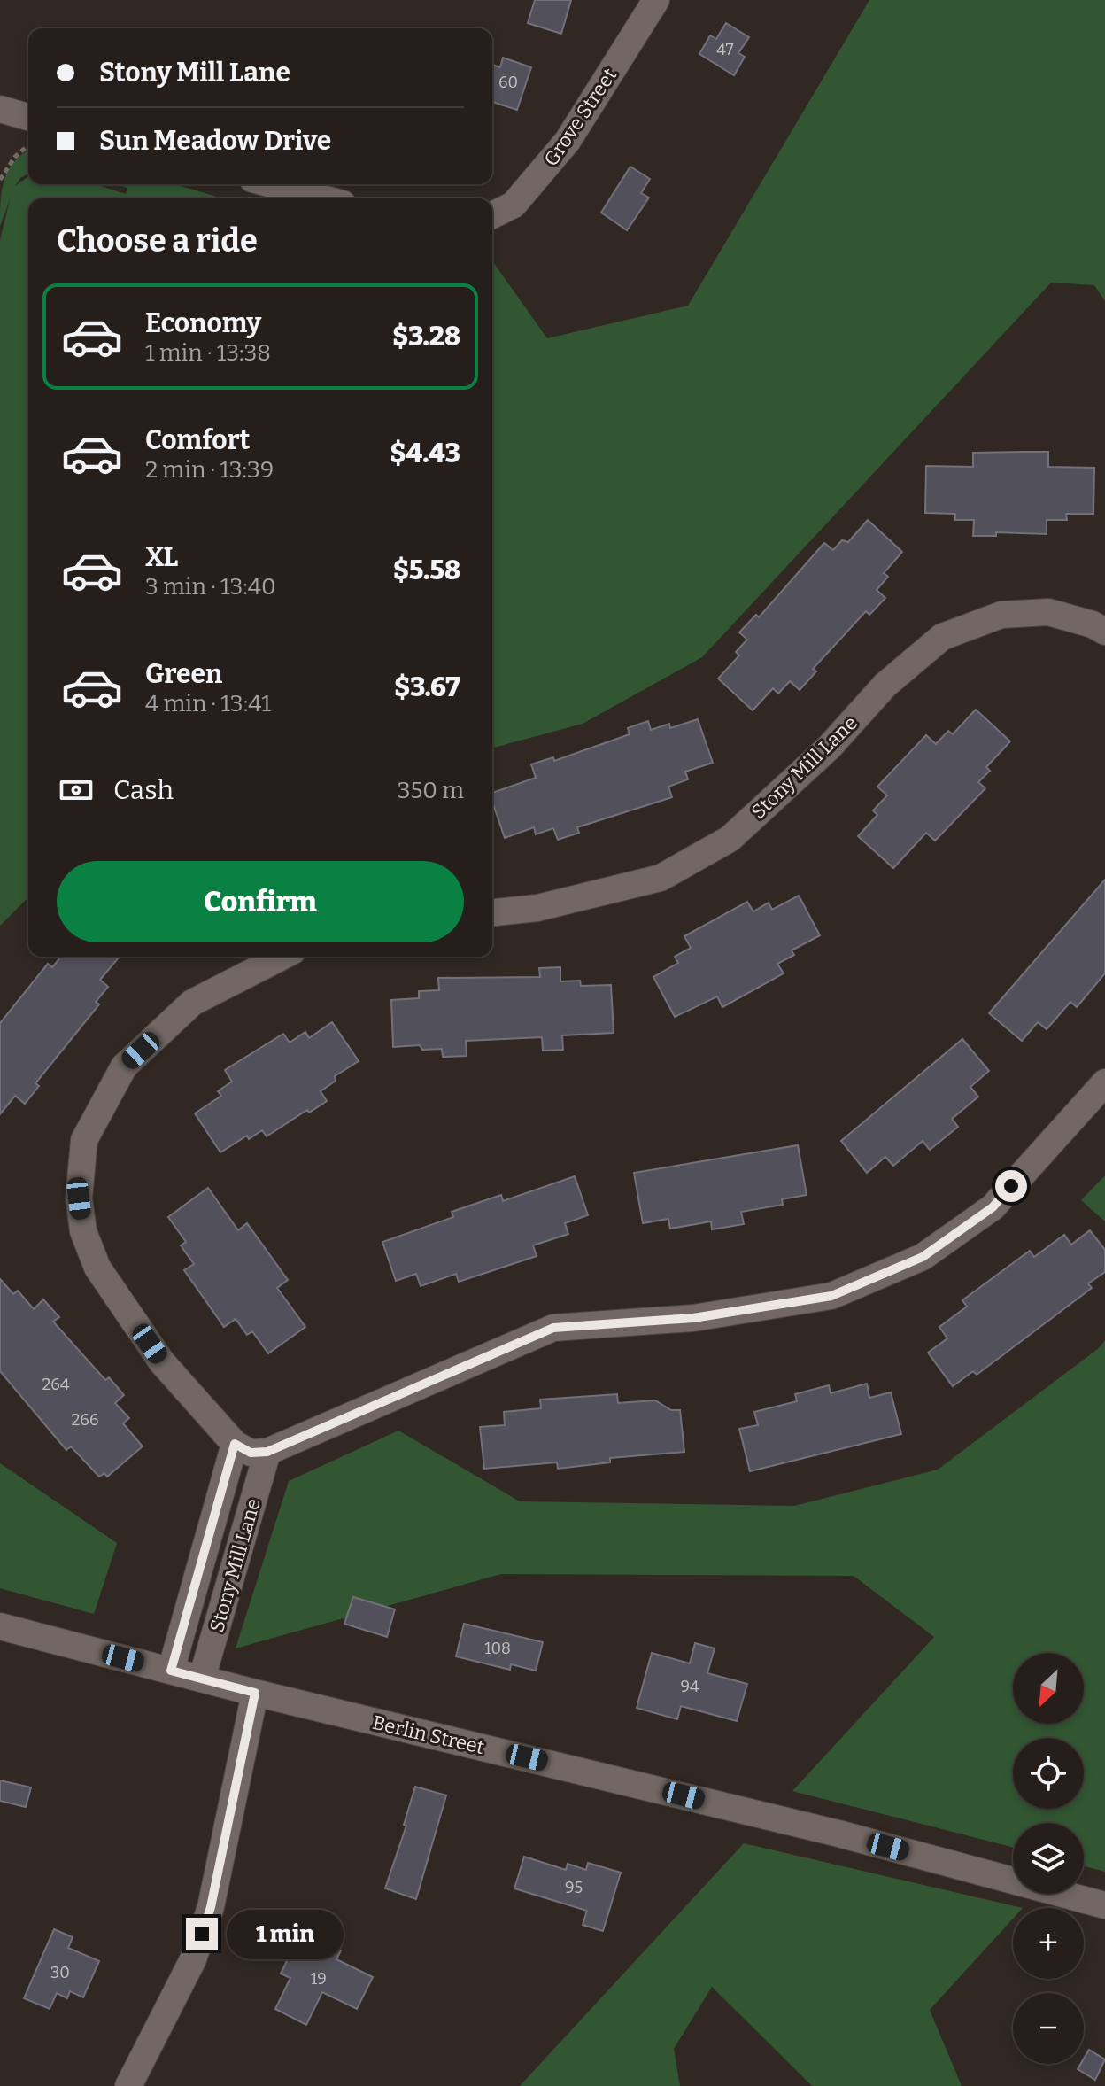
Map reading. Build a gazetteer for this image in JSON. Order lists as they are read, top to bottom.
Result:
{
  "streets": {
    "street": ["Grove Street", "Stony Mill Lane", "Berlin Street"]
  },
  "crossings": [
    ["Stony Mill Lane", "Berlin Street"]
  ],
  "house_numbers": [
    "47",
    "60",
    "264",
    "266",
    "108",
    "94",
    "95",
    "30",
    "19"
  ],
  "north": "bottom left",
  "page": {
    "banner": ["Stony Mill Lane", "Sun Meadow Drive"],
    "heading": "Choose a ride",
    "list": [
      {
        "name": "Economy",
        "note": "1 min · 13:38",
        "value": "$3.28"
      },
      {
        "name": "Comfort",
        "note": "2 min · 13:39",
        "value": "$4.43"
      },
      {
        "name": "XL",
        "note": "3 min · 13:40",
        "value": "$5.58"
      },
      {
        "name": "Green",
        "note": "4 min · 13:41",
        "value": "$3.67"
      }
    ],
    "pay": ["Cash", "350 m"],
    "buttons": "Confirm",
    "map_buttons": ["+", "−"],
    "bubble": "1 min"
  }
}
